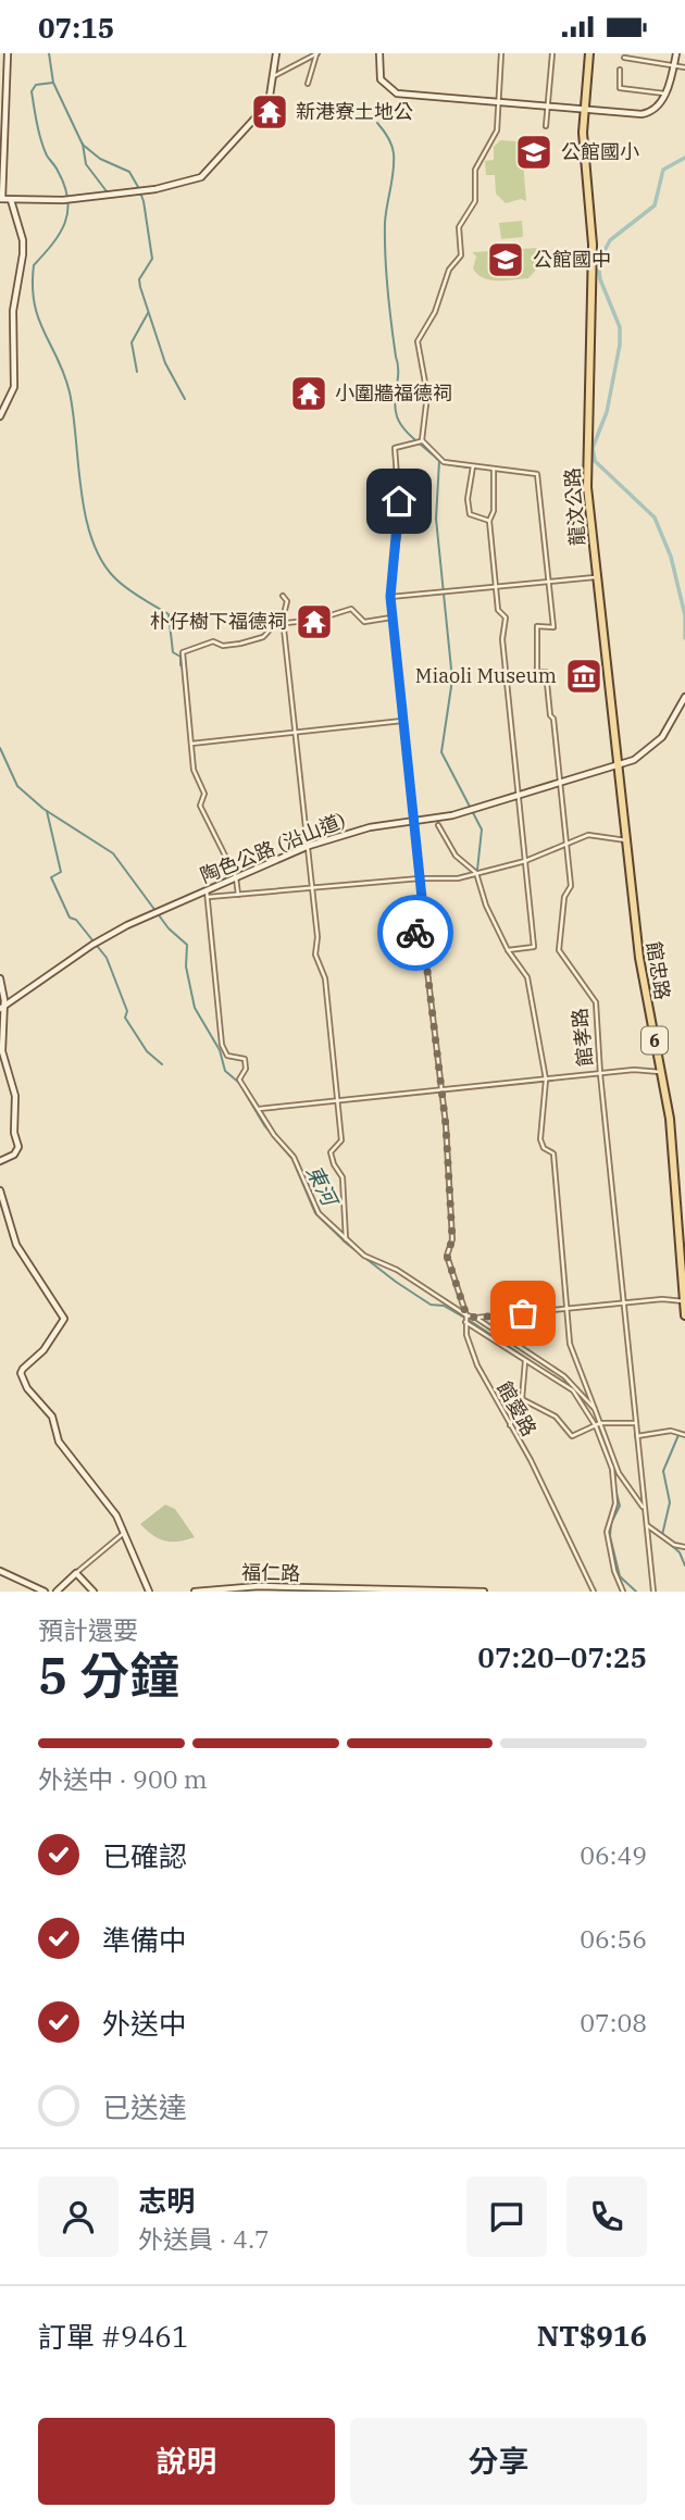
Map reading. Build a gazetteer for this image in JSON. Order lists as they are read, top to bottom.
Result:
{
  "streets": {
    "main road": ["龍汶公路", "館忠路", "6"],
    "street": [
      "陶色公路 (沿山道)",
      "館孝路",
      "館愛路",
      "福仁路"
    ]
  },
  "crossings": [
    ["龍汶公路", "陶色公路 (沿山道)"],
    ["龍汶公路", "館忠路"],
    ["龍汶公路", "6"],
    ["陶色公路 (沿山道)", "館忠路"],
    ["陶色公路 (沿山道)", "館孝路"],
    ["陶色公路 (沿山道)", "館愛路"]
  ],
  "water": ["東河"],
  "places": {
    "temple": ["新港寮土地公", "小圍牆福德祠", "朴仔樹下福德祠"],
    "school or university": ["公館國小", "公館國中"],
    "museum": ["Miaoli Museum"]
  },
  "page": {
    "status": "07:15",
    "heading": ["5 分鐘", "預計還要", "07:20–07:25"],
    "panel": [
      "志明",
      "外送員 · 4.7",
      "訂單 #9461",
      "NT$916"
    ],
    "bar": "外送中 · 900 m",
    "list": [
      ["已確認", "06:49"],
      ["準備中", "06:56"],
      ["外送中", "07:08"],
      "已送達"
    ],
    "buttons": ["說明", "分享"]
  }
}
